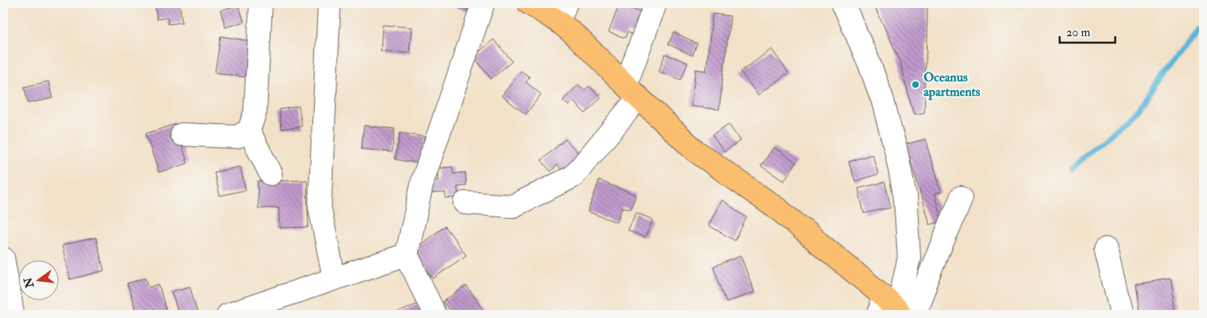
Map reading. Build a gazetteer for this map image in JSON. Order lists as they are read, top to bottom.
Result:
{
  "places": ["Oceanus apartments"],
  "scale_bar": "20 m",
  "north": "left"
}
